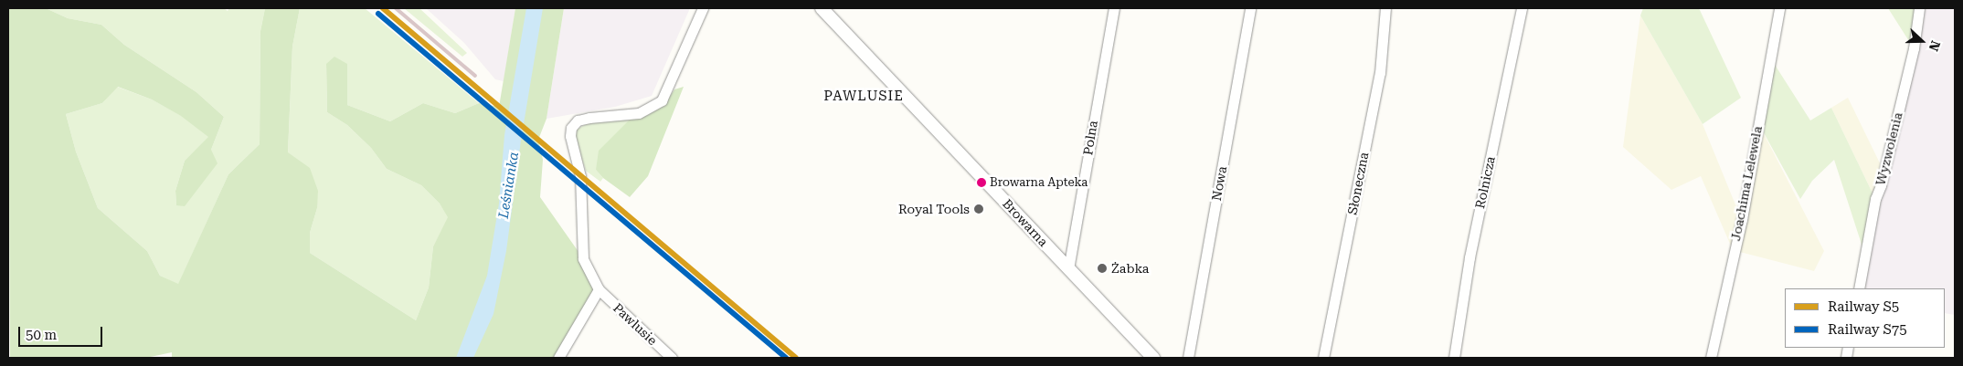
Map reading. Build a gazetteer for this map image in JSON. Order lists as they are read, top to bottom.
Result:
{
  "streets": {
    "street": [
      "Polna",
      "Wyzwolenia",
      "Rolnicza",
      "Nowa",
      "Słoneczna",
      "Joachima Lelewela",
      "Browarna",
      "Pawlusie"
    ]
  },
  "crossings": [
    ["Polna", "Browarna"]
  ],
  "districts": ["PAWLUSIE"],
  "water": ["Leśnianka"],
  "places": ["Browarna Apteka", "Royal Tools", "Żabka"],
  "lines": ["rail line S5", "rail line S75"],
  "legend": ["Railway S5", "Railway S75"],
  "scale_bar": "50 m",
  "north": "right"
}
